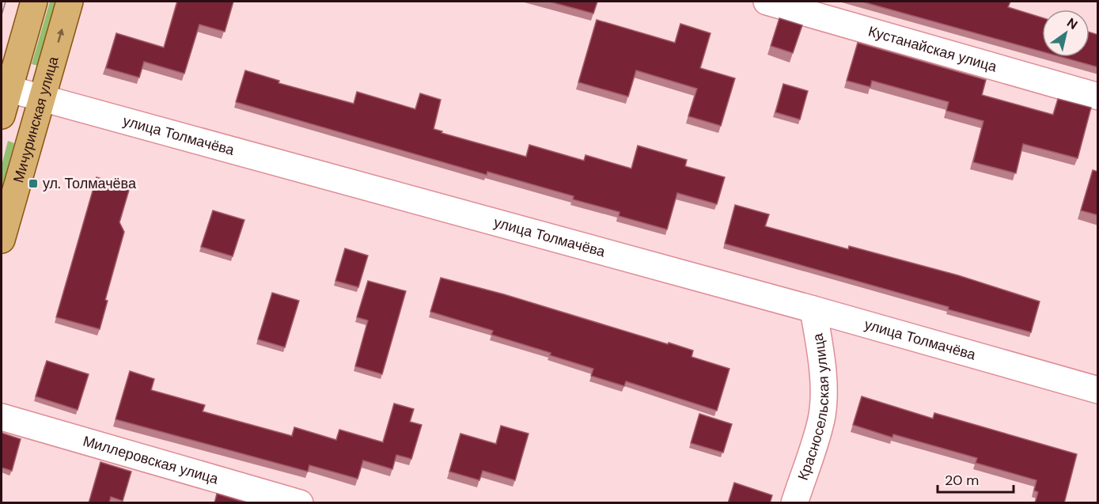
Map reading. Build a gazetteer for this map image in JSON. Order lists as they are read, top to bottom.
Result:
{
  "streets": {
    "main road": ["Мичуринская улица"],
    "street": [
      "Кустанайская улица",
      "улица Толмачёва",
      "Красносельская улица",
      "Миллеровская улица"
    ]
  },
  "crossings": [
    ["Мичуринская улица", "улица Толмачёва"],
    ["улица Толмачёва", "Красносельская улица"]
  ],
  "places": {
    "transit": ["ул. Толмачёва"]
  },
  "scale_bar": "20 m",
  "north": "top right"
}
